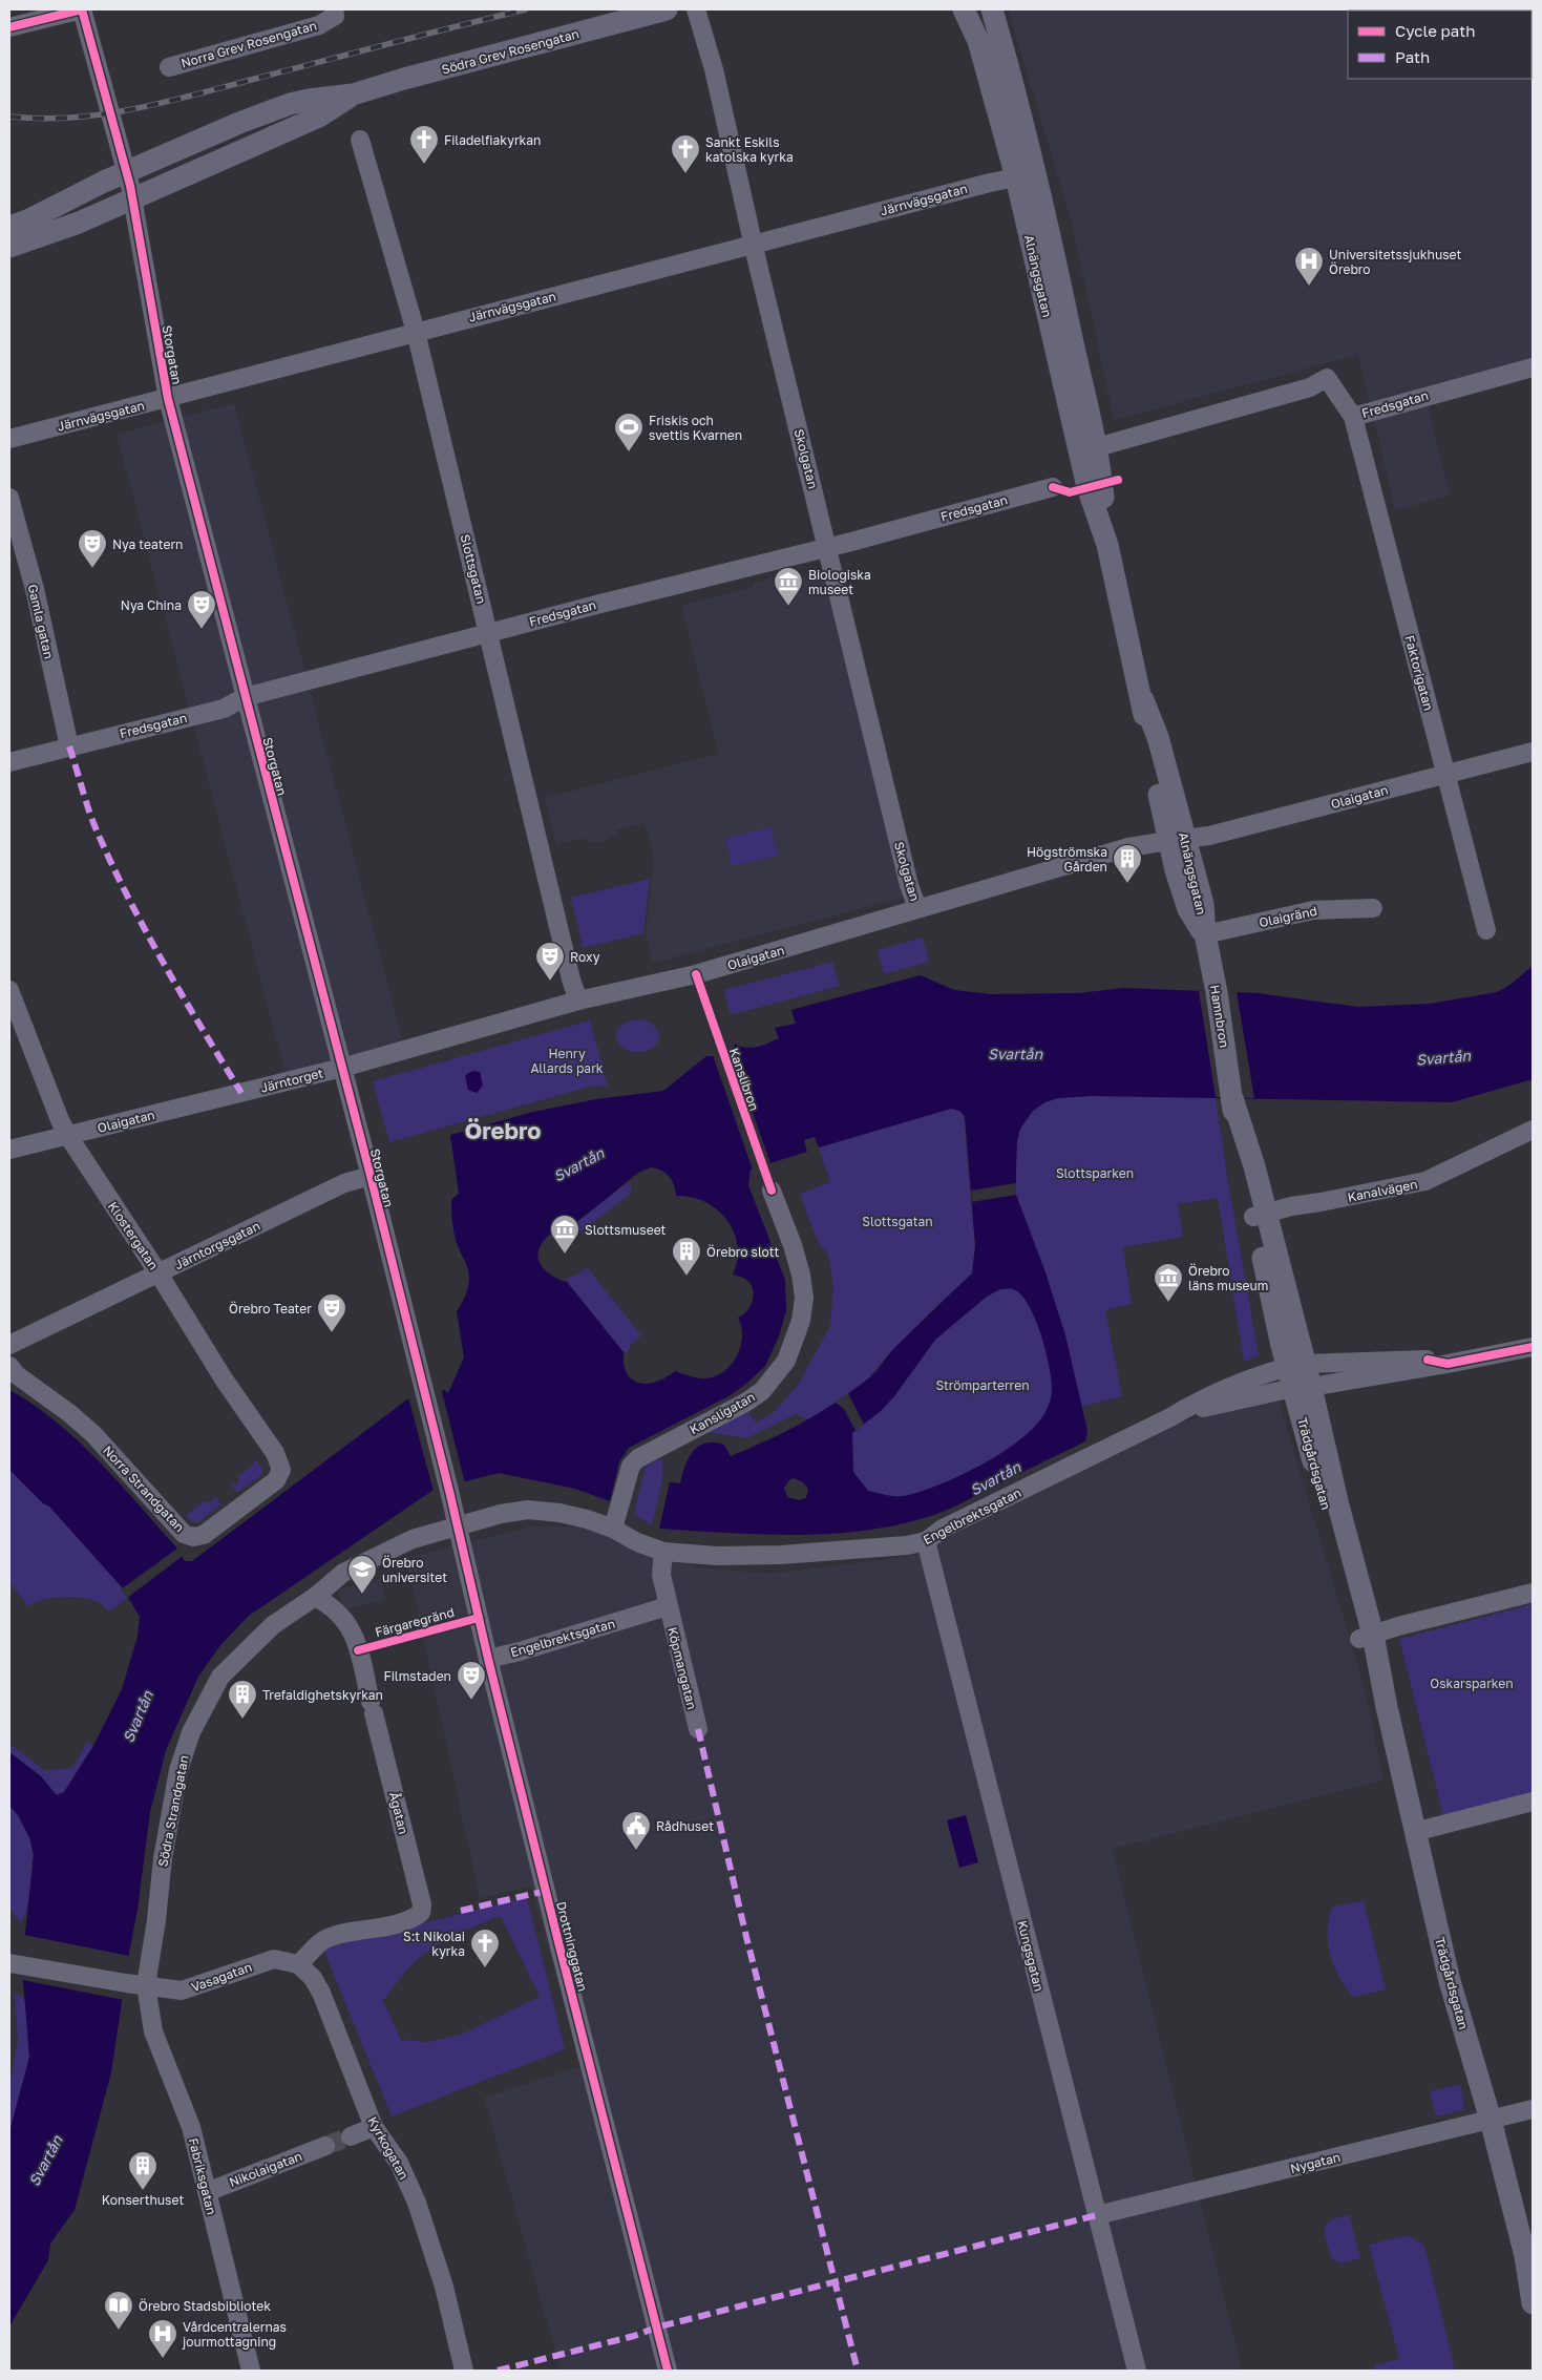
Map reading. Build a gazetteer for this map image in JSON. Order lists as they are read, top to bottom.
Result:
{
  "streets": {
    "main road": [
      "Södra Grev Rosengatan",
      "Alnängsgatan",
      "Hamnbron",
      "Trädgårdsgatan"
    ],
    "street": [
      "Norra Grev Rosengatan",
      "Järnvägsgatan",
      "Storgatan",
      "Fredsgatan",
      "Skolgatan",
      "Slottsgatan",
      "Gamla gatan",
      "Faktorigatan",
      "Olaigatan",
      "Olaigränd",
      "Järntorget",
      "Kanalvägen",
      "Klostergatan",
      "Järntorgsgatan",
      "Kansligatan",
      "Norra Strandgatan",
      "Engelbrektsgatan",
      "Köpmangatan",
      "Södra Strandgatan",
      "Ågatan",
      "Drottninggatan",
      "Kungsgatan",
      "Vasagatan",
      "Kyrkogatan",
      "Nygatan",
      "Nikolaigatan",
      "Fabriksgatan"
    ],
    "cycle path": ["Kanslibron", "Färgaregränd"]
  },
  "crossings": [
    ["Södra Grev Rosengatan", "Storgatan"],
    ["Järnvägsgatan", "Alnängsgatan"],
    ["Järnvägsgatan", "Storgatan"],
    ["Järnvägsgatan", "Skolgatan"],
    ["Järnvägsgatan", "Slottsgatan"],
    ["Alnängsgatan", "Fredsgatan"],
    ["Alnängsgatan", "Olaigatan"],
    ["Alnängsgatan", "Olaigränd"],
    ["Alnängsgatan", "Hamnbron"],
    ["Storgatan", "Fredsgatan"],
    ["Storgatan", "Olaigatan"],
    ["Storgatan", "Järntorget"],
    ["Storgatan", "Järntorgsgatan"],
    ["Storgatan", "Södra Strandgatan"],
    ["Storgatan", "Drottninggatan"],
    ["Fredsgatan", "Skolgatan"],
    ["Fredsgatan", "Slottsgatan"],
    ["Fredsgatan", "Gamla gatan"],
    ["Fredsgatan", "Faktorigatan"],
    ["Skolgatan", "Olaigatan"],
    ["Slottsgatan", "Olaigatan"],
    ["Faktorigatan", "Olaigatan"],
    ["Olaigatan", "Järntorget"],
    ["Olaigatan", "Klostergatan"],
    ["Olaigränd", "Hamnbron"],
    ["Hamnbron", "Kanalvägen"],
    ["Hamnbron", "Trädgårdsgatan"],
    ["Kanalvägen", "Trädgårdsgatan"],
    ["Klostergatan", "Järntorgsgatan"],
    ["Klostergatan", "Norra Strandgatan"],
    ["Kansligatan", "Engelbrektsgatan"],
    ["Kansligatan", "Södra Strandgatan"],
    ["Trädgårdsgatan", "Engelbrektsgatan"],
    ["Trädgårdsgatan", "Nygatan"],
    ["Engelbrektsgatan", "Köpmangatan"],
    ["Engelbrektsgatan", "Södra Strandgatan"],
    ["Engelbrektsgatan", "Drottninggatan"],
    ["Engelbrektsgatan", "Kungsgatan"],
    ["Södra Strandgatan", "Ågatan"],
    ["Södra Strandgatan", "Drottninggatan"],
    ["Södra Strandgatan", "Vasagatan"],
    ["Södra Strandgatan", "Fabriksgatan"],
    ["Ågatan", "Vasagatan"],
    ["Ågatan", "Kyrkogatan"],
    ["Kungsgatan", "Nygatan"],
    ["Vasagatan", "Kyrkogatan"],
    ["Vasagatan", "Fabriksgatan"],
    ["Nikolaigatan", "Fabriksgatan"]
  ],
  "districts": ["Örebro"],
  "water": ["Svartån"],
  "parks": [
    "Henry Allards park",
    "Slottsparken",
    "Slottsgatan",
    "Strömparterren",
    "Oskarsparken"
  ],
  "places": {
    "church": ["Filadelfiakyrkan", "Sankt Eskils katolska kyrka", "S:t Nikolai kyrka"],
    "hospital": ["Universitetssjukhuset Örebro", "Vårdcentralernas jourmottagning"],
    "sports": ["Friskis och svettis Kvarnen"],
    "theatre": [
      "Nya teatern",
      "Nya China",
      "Roxy",
      "Örebro Teater",
      "Filmstaden"
    ],
    "museum": ["Biologiska museet", "Slottsmuseet", "Örebro läns museum"],
    "building": [
      "Högströmska Gården",
      "Örebro slott",
      "Trefaldighetskyrkan",
      "Konserthuset"
    ],
    "school or university": ["Örebro universitet"],
    "public building": ["Rådhuset"],
    "library": ["Örebro Stadsbibliotek"]
  },
  "legend": ["Cycle path", "Path"]
}
